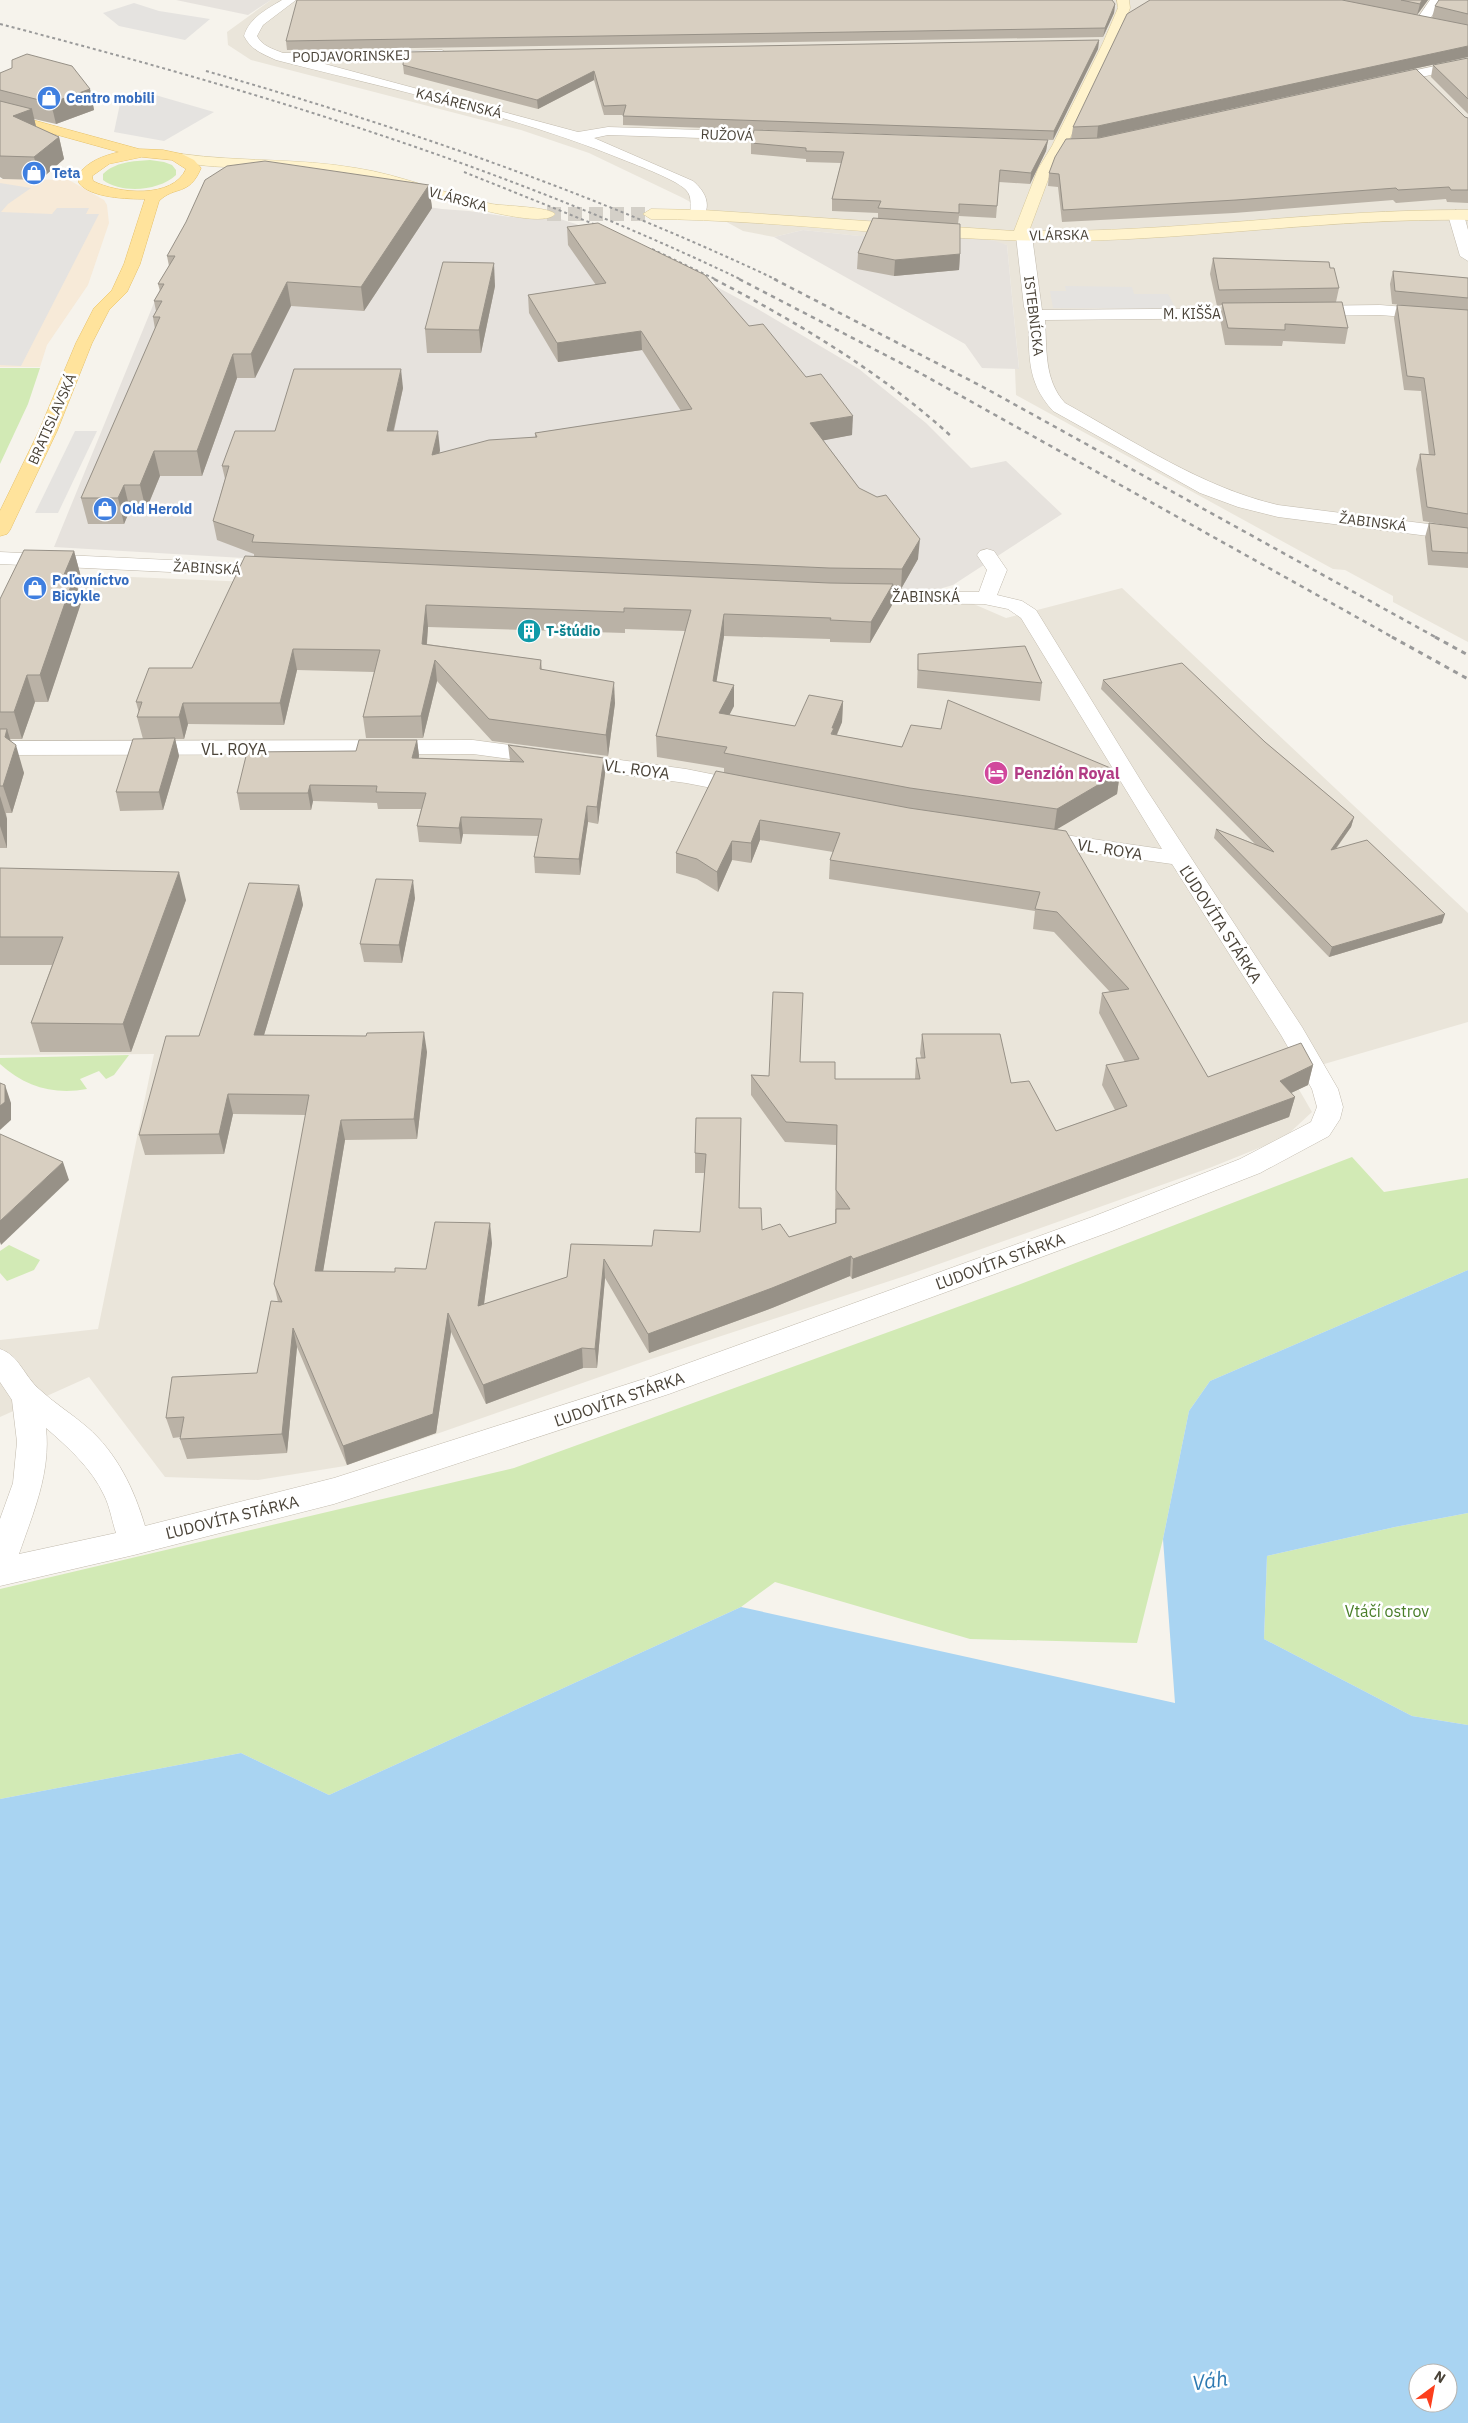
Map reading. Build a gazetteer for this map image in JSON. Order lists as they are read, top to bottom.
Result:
{
  "streets": {
    "main road": ["VLÁRSKA", "ISTEBNÍCKA", "BRATISLAVSKÁ"],
    "street": [
      "PODJAVORINSKEJ",
      "KASÁRENSKÁ",
      "RUŽOVÁ",
      "M. KIŠŠA",
      "ŽABINSKÁ",
      "VL. ROYA",
      "ĽUDOVÍTA STÁRKA"
    ]
  },
  "crossings": [
    ["PODJAVORINSKEJ", "KASÁRENSKÁ"],
    ["KASÁRENSKÁ", "RUŽOVÁ"],
    ["KASÁRENSKÁ", "VLÁRSKA"],
    ["VLÁRSKA", "ISTEBNÍCKA"],
    ["M. KIŠŠA", "ISTEBNÍCKA"],
    ["ISTEBNÍCKA", "ŽABINSKÁ"],
    ["ŽABINSKÁ", "ĽUDOVÍTA STÁRKA"],
    ["VL. ROYA", "ĽUDOVÍTA STÁRKA"]
  ],
  "water": ["Váh"],
  "parks": ["Vtáčí ostrov"],
  "places": {
    "shop": [
      "Centro mobili",
      "Teta",
      "Old Herold",
      "Poľovníctvo Bicykle"
    ],
    "building": ["T-štúdio"],
    "hotel": ["Penzión Royal"]
  },
  "north": "top right"
}
